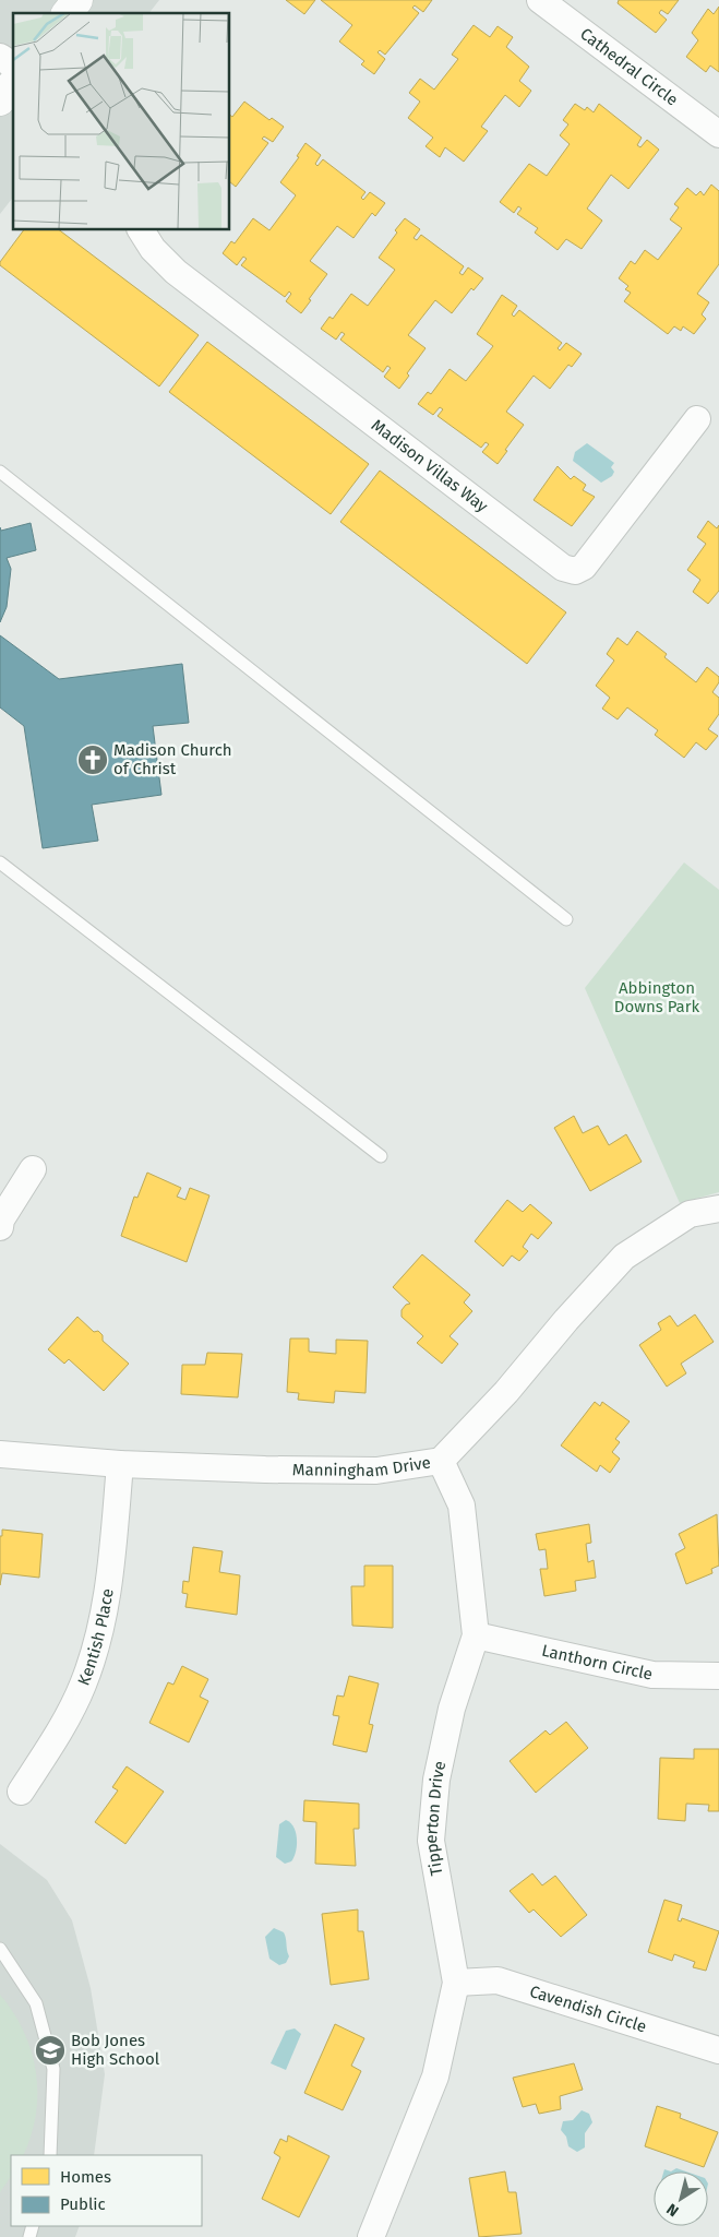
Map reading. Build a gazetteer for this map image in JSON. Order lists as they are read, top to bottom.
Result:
{
  "streets": {
    "street": [
      "Cathedral Circle",
      "Madison Villas Way",
      "Manningham Drive",
      "Kentish Place",
      "Lanthorn Circle",
      "Tipperton Drive",
      "Cavendish Circle"
    ]
  },
  "crossings": [
    ["Manningham Drive", "Kentish Place"],
    ["Manningham Drive", "Tipperton Drive"],
    ["Lanthorn Circle", "Tipperton Drive"],
    ["Tipperton Drive", "Cavendish Circle"]
  ],
  "parks": ["Abbington Downs Park"],
  "places": {
    "church": ["Madison Church of Christ"],
    "school or university": ["Bob Jones High School"]
  },
  "legend": ["Homes", "Public"],
  "north": "bottom left"
}
